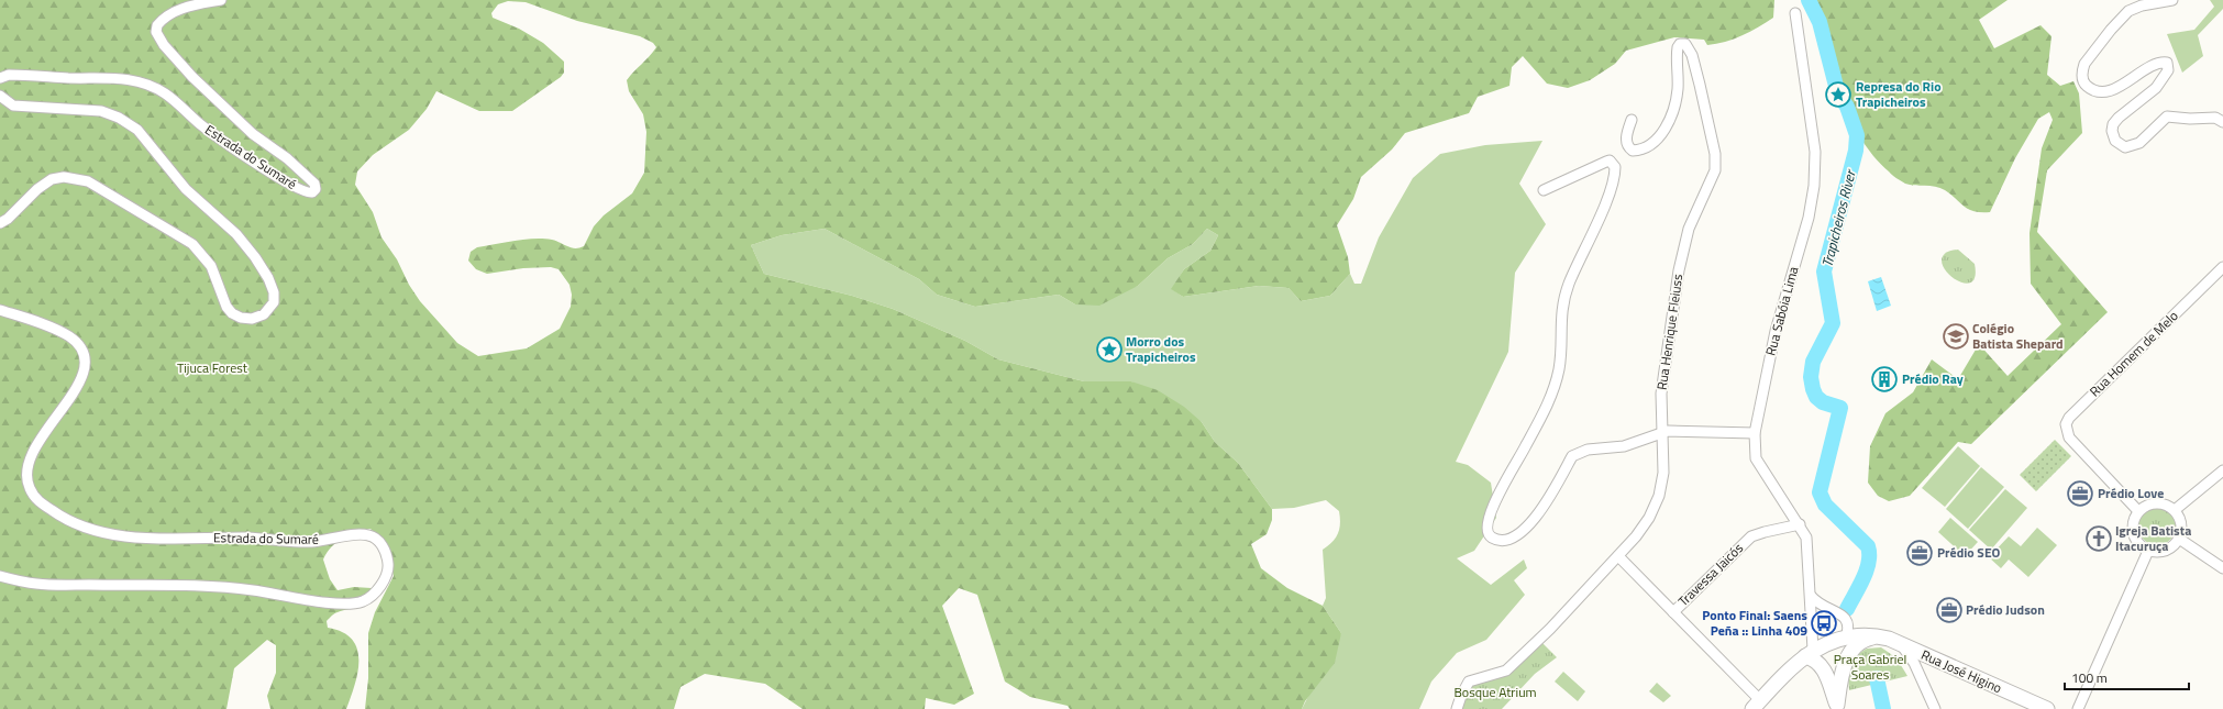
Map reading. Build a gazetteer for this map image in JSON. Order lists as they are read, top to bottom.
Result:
{
  "streets": {
    "street": [
      "Estrada do Sumaré",
      "Rua Sabóia Lima",
      "Rua Henrique Fleiuss",
      "Rua Homem de Melo",
      "Travessa Jaicós",
      "Rua José Higino"
    ]
  },
  "crossings": [
    ["Rua Sabóia Lima", "Travessa Jaicós"],
    ["Rua Sabóia Lima", "Rua José Higino"]
  ],
  "water": ["Trapicheiros River"],
  "parks": ["Tijuca Forest", "Praça Gabriel Soares", "Bosque Atrium"],
  "places": {
    "place": ["Represa do Rio Trapicheiros", "Morro dos Trapicheiros"],
    "school or university": ["Colégio Batista Shepard"],
    "building": ["Prédio Ray"],
    "office": ["Prédio Love", "Prédio SEO", "Prédio Judson"],
    "church": ["Igreja Batista Itacuruça"],
    "bus stop": ["Ponto Final: Saens Peña :: Linha 409"]
  },
  "scale_bar": "100 m"
}
